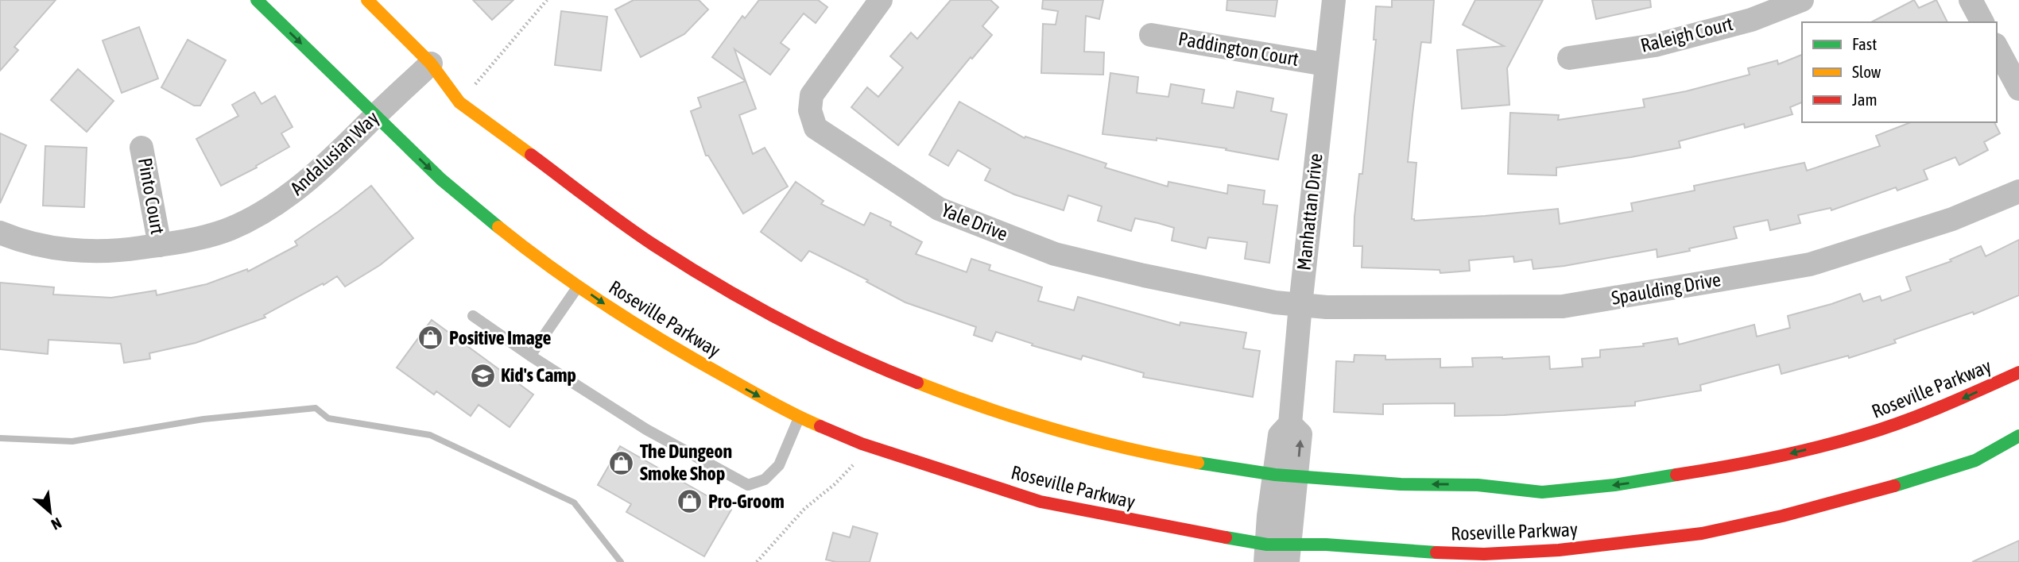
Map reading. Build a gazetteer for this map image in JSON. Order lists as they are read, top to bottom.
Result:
{
  "streets": {
    "main road": ["Roseville Parkway"],
    "street": [
      "Raleigh Court",
      "Paddington Court",
      "Andalusian Way",
      "Pinto Court",
      "Manhattan Drive",
      "Yale Drive",
      "Spaulding Drive"
    ]
  },
  "crossings": [
    ["Paddington Court", "Manhattan Drive"],
    ["Andalusian Way", "Pinto Court"],
    ["Andalusian Way", "Roseville Parkway"],
    ["Manhattan Drive", "Yale Drive"],
    ["Manhattan Drive", "Spaulding Drive"],
    ["Manhattan Drive", "Roseville Parkway"],
    ["Yale Drive", "Spaulding Drive"]
  ],
  "places": {
    "shop": ["Positive Image", "The Dungeon Smoke Shop", "Pro-Groom"],
    "school or university": ["Kid's Camp"]
  },
  "legend": ["Fast", "Slow", "Jam"],
  "north": "bottom right"
}
